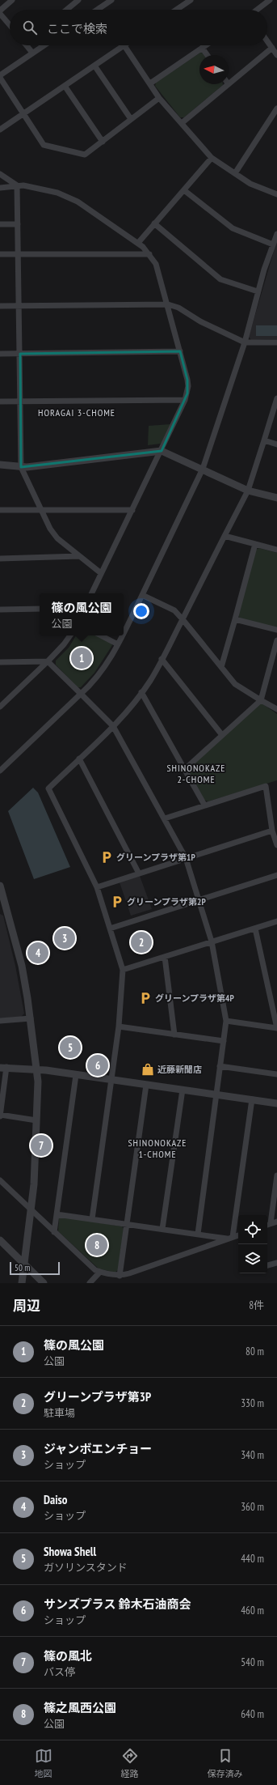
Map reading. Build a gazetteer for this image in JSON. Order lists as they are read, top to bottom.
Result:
{
  "districts": ["HORAGAI 3-CHOME", "SHINONOKAZE 2-CHOME", "SHINONOKAZE 1-CHOME"],
  "places": {
    "parking": ["グリーンプラザ第1P", "グリーンプラザ第2P", "グリーンプラザ第4P"],
    "shop": ["近藤新聞店"]
  },
  "scale_bar": "50 m",
  "north": "left",
  "page": {
    "search": "ここで検索",
    "popup": ["篠の風公園", "公園"],
    "pins": [
      "1",
      "3",
      "2",
      "4",
      "5",
      "6",
      "7",
      "8"
    ],
    "scale": "50 m",
    "heading": ["周辺", "8件"],
    "list": [
      {
        "mark": "1",
        "name": "篠の風公園",
        "note": "公園",
        "value": "80 m"
      },
      {
        "mark": "2",
        "name": "グリーンプラザ第3P",
        "note": "駐車場",
        "value": "330 m"
      },
      {
        "mark": "3",
        "name": "ジャンボエンチョー",
        "note": "ショップ",
        "value": "340 m"
      },
      {
        "mark": "4",
        "name": "Daiso",
        "note": "ショップ",
        "value": "360 m"
      },
      {
        "mark": "5",
        "name": "Showa Shell",
        "note": "ガソリンスタンド",
        "value": "440 m"
      },
      {
        "mark": "6",
        "name": "サンズプラス 鈴木石油商会",
        "note": "ショップ",
        "value": "460 m"
      },
      {
        "mark": "7",
        "name": "篠の風北",
        "note": "バス停",
        "value": "540 m"
      },
      {
        "mark": "8",
        "name": "篠之風西公園",
        "note": "公園",
        "value": "640 m"
      }
    ],
    "nav": ["地図", "経路", "保存済み"]
  }
}
